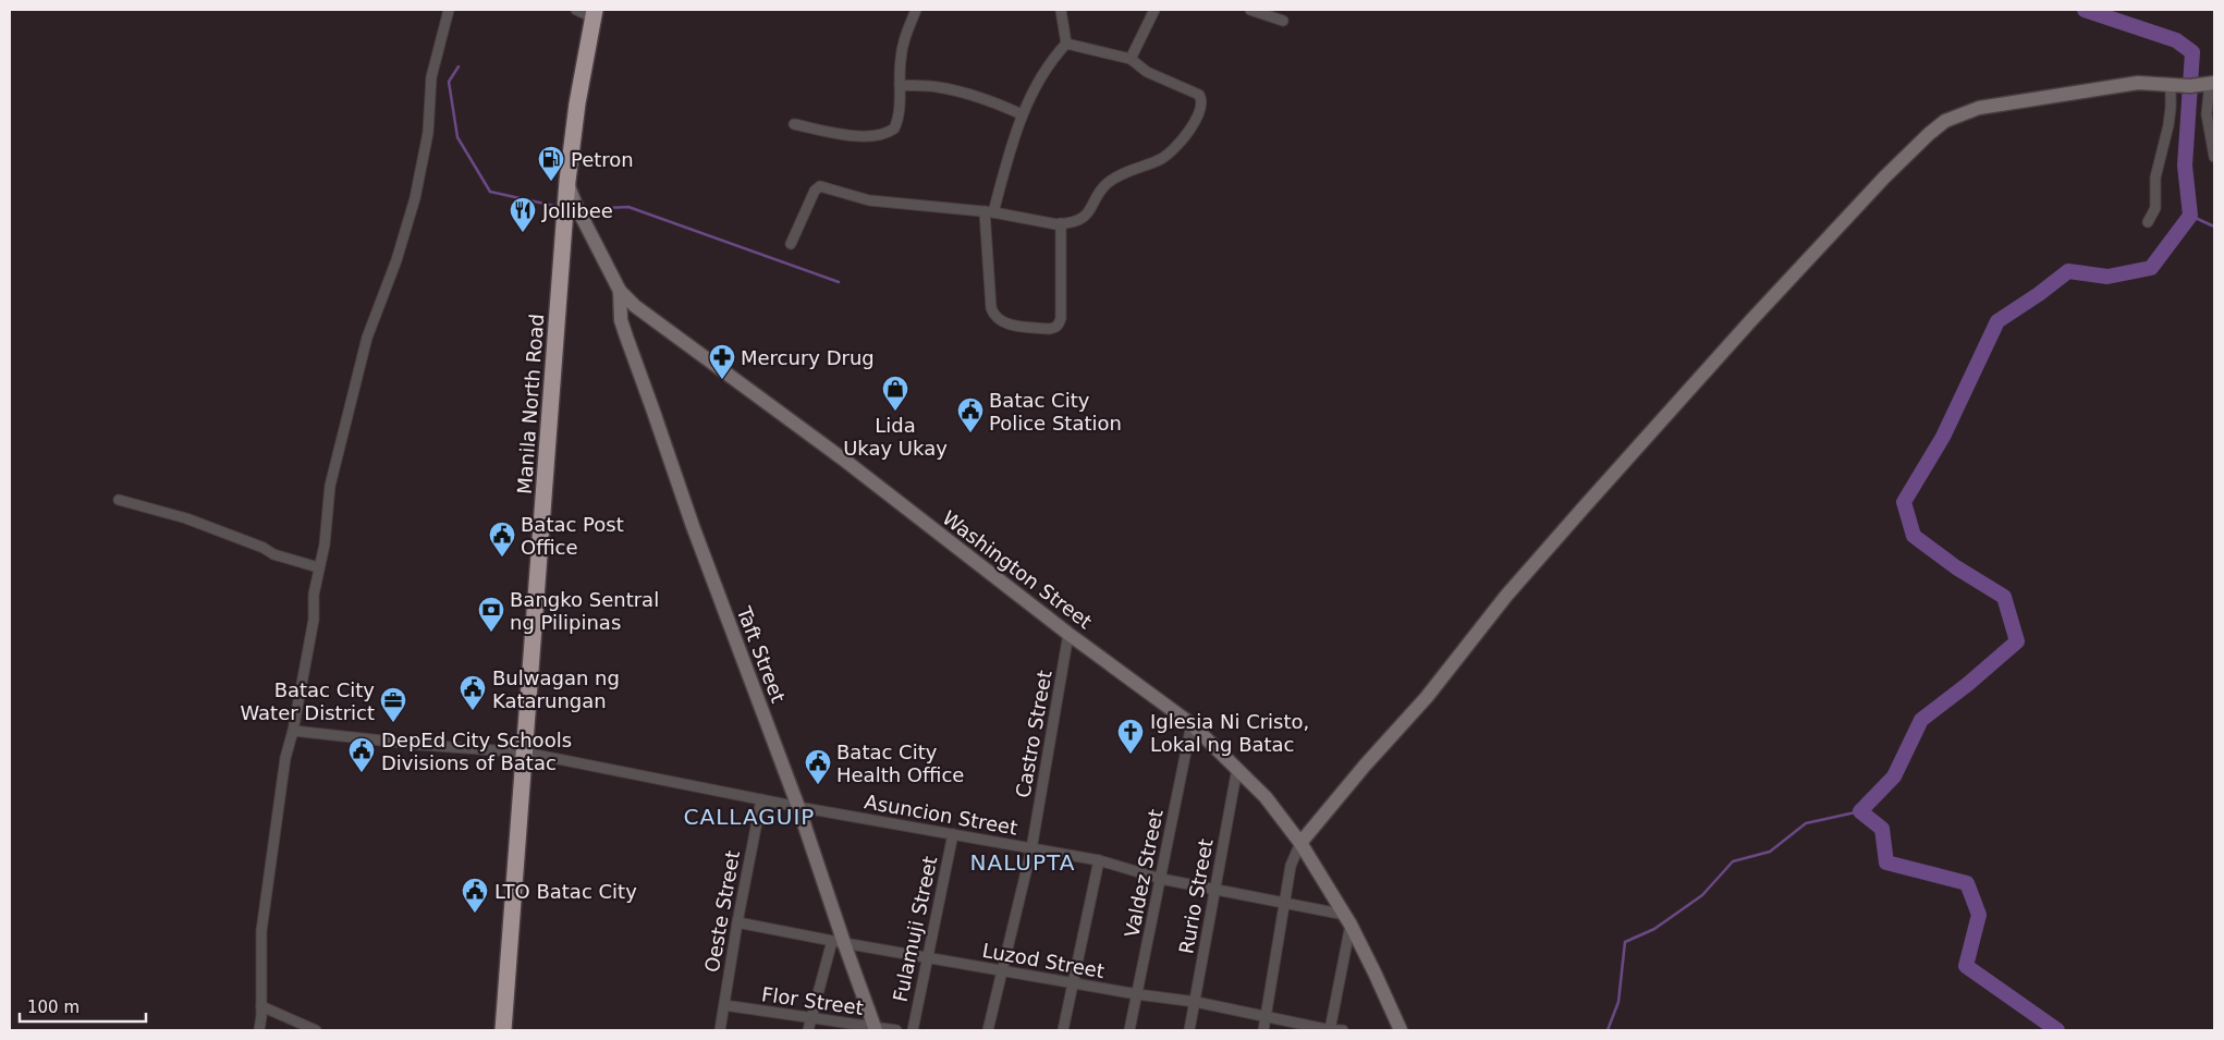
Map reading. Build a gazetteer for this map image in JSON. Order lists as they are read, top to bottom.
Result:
{
  "streets": {
    "highway": ["Manila North Road"],
    "street": [
      "Washington Street",
      "Taft Street",
      "Castro Street",
      "Asuncion Street",
      "Valdez Street",
      "Rurio Street",
      "Oeste Street",
      "Fulamuji Street",
      "Luzod Street",
      "Flor Street"
    ]
  },
  "crossings": [
    ["Manila North Road", "Washington Street"],
    ["Manila North Road", "Asuncion Street"],
    ["Washington Street", "Taft Street"],
    ["Washington Street", "Castro Street"],
    ["Washington Street", "Asuncion Street"],
    ["Washington Street", "Valdez Street"],
    ["Washington Street", "Rurio Street"],
    ["Taft Street", "Asuncion Street"],
    ["Taft Street", "Luzod Street"],
    ["Taft Street", "Flor Street"],
    ["Castro Street", "Asuncion Street"],
    ["Castro Street", "Luzod Street"],
    ["Asuncion Street", "Valdez Street"],
    ["Asuncion Street", "Rurio Street"],
    ["Asuncion Street", "Oeste Street"],
    ["Asuncion Street", "Fulamuji Street"],
    ["Valdez Street", "Luzod Street"],
    ["Rurio Street", "Luzod Street"],
    ["Oeste Street", "Luzod Street"],
    ["Oeste Street", "Flor Street"],
    ["Fulamuji Street", "Luzod Street"]
  ],
  "districts": ["CALLAGUIP", "NALUPTA"],
  "places": {
    "fuel station": ["Petron"],
    "restaurant": ["Jollibee"],
    "pharmacy": ["Mercury Drug"],
    "shop": ["Lida Ukay Ukay"],
    "public building": [
      "Batac City Police Station",
      "Batac Post Office",
      "Bulwagan ng Katarungan",
      "DepEd City Schools Divisions of Batac",
      "Batac City Health Office",
      "LTO Batac City"
    ],
    "bank": ["Bangko Sentral ng Pilipinas"],
    "office": ["Batac City Water District"],
    "church": ["Iglesia Ni Cristo, Lokal ng Batac"]
  },
  "scale_bar": "100 m"
}
